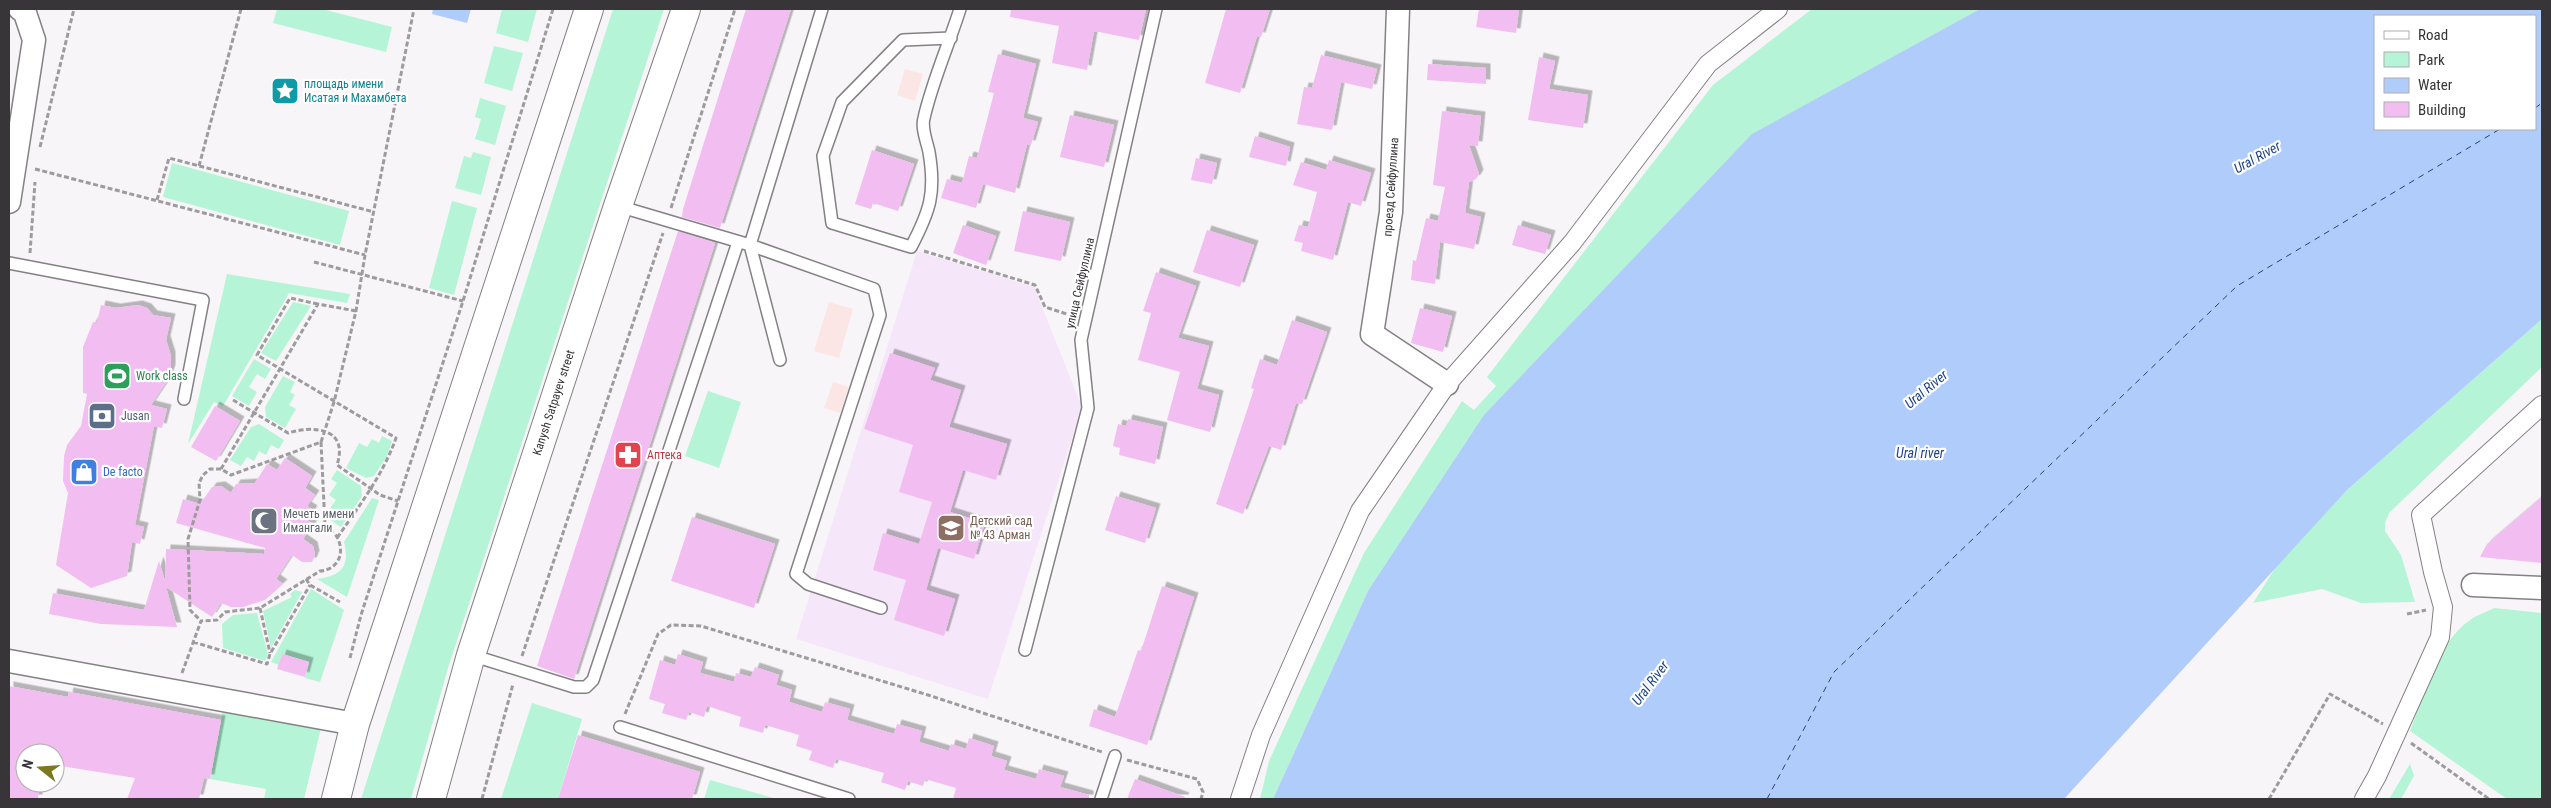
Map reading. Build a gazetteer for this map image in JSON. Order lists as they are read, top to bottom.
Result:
{
  "streets": {
    "main road": ["Kanysh Satpayev street"],
    "street": ["проезд Сейфуллина"],
    "lane": ["улица Сейфуллина"]
  },
  "water": ["Ural River", "Ural river"],
  "places": {
    "place": ["площадь имени Исатая и Махамбета"],
    "sports": ["Work class"],
    "bank": ["Jusan"],
    "pharmacy": ["Аптека"],
    "shop": ["De facto"],
    "mosque": ["Мечеть имени Имангали"],
    "school or university": ["Детский сад № 43 Арман"]
  },
  "legend": [
    "Road",
    "Park",
    "Water",
    "Building"
  ],
  "north": "left"
}
